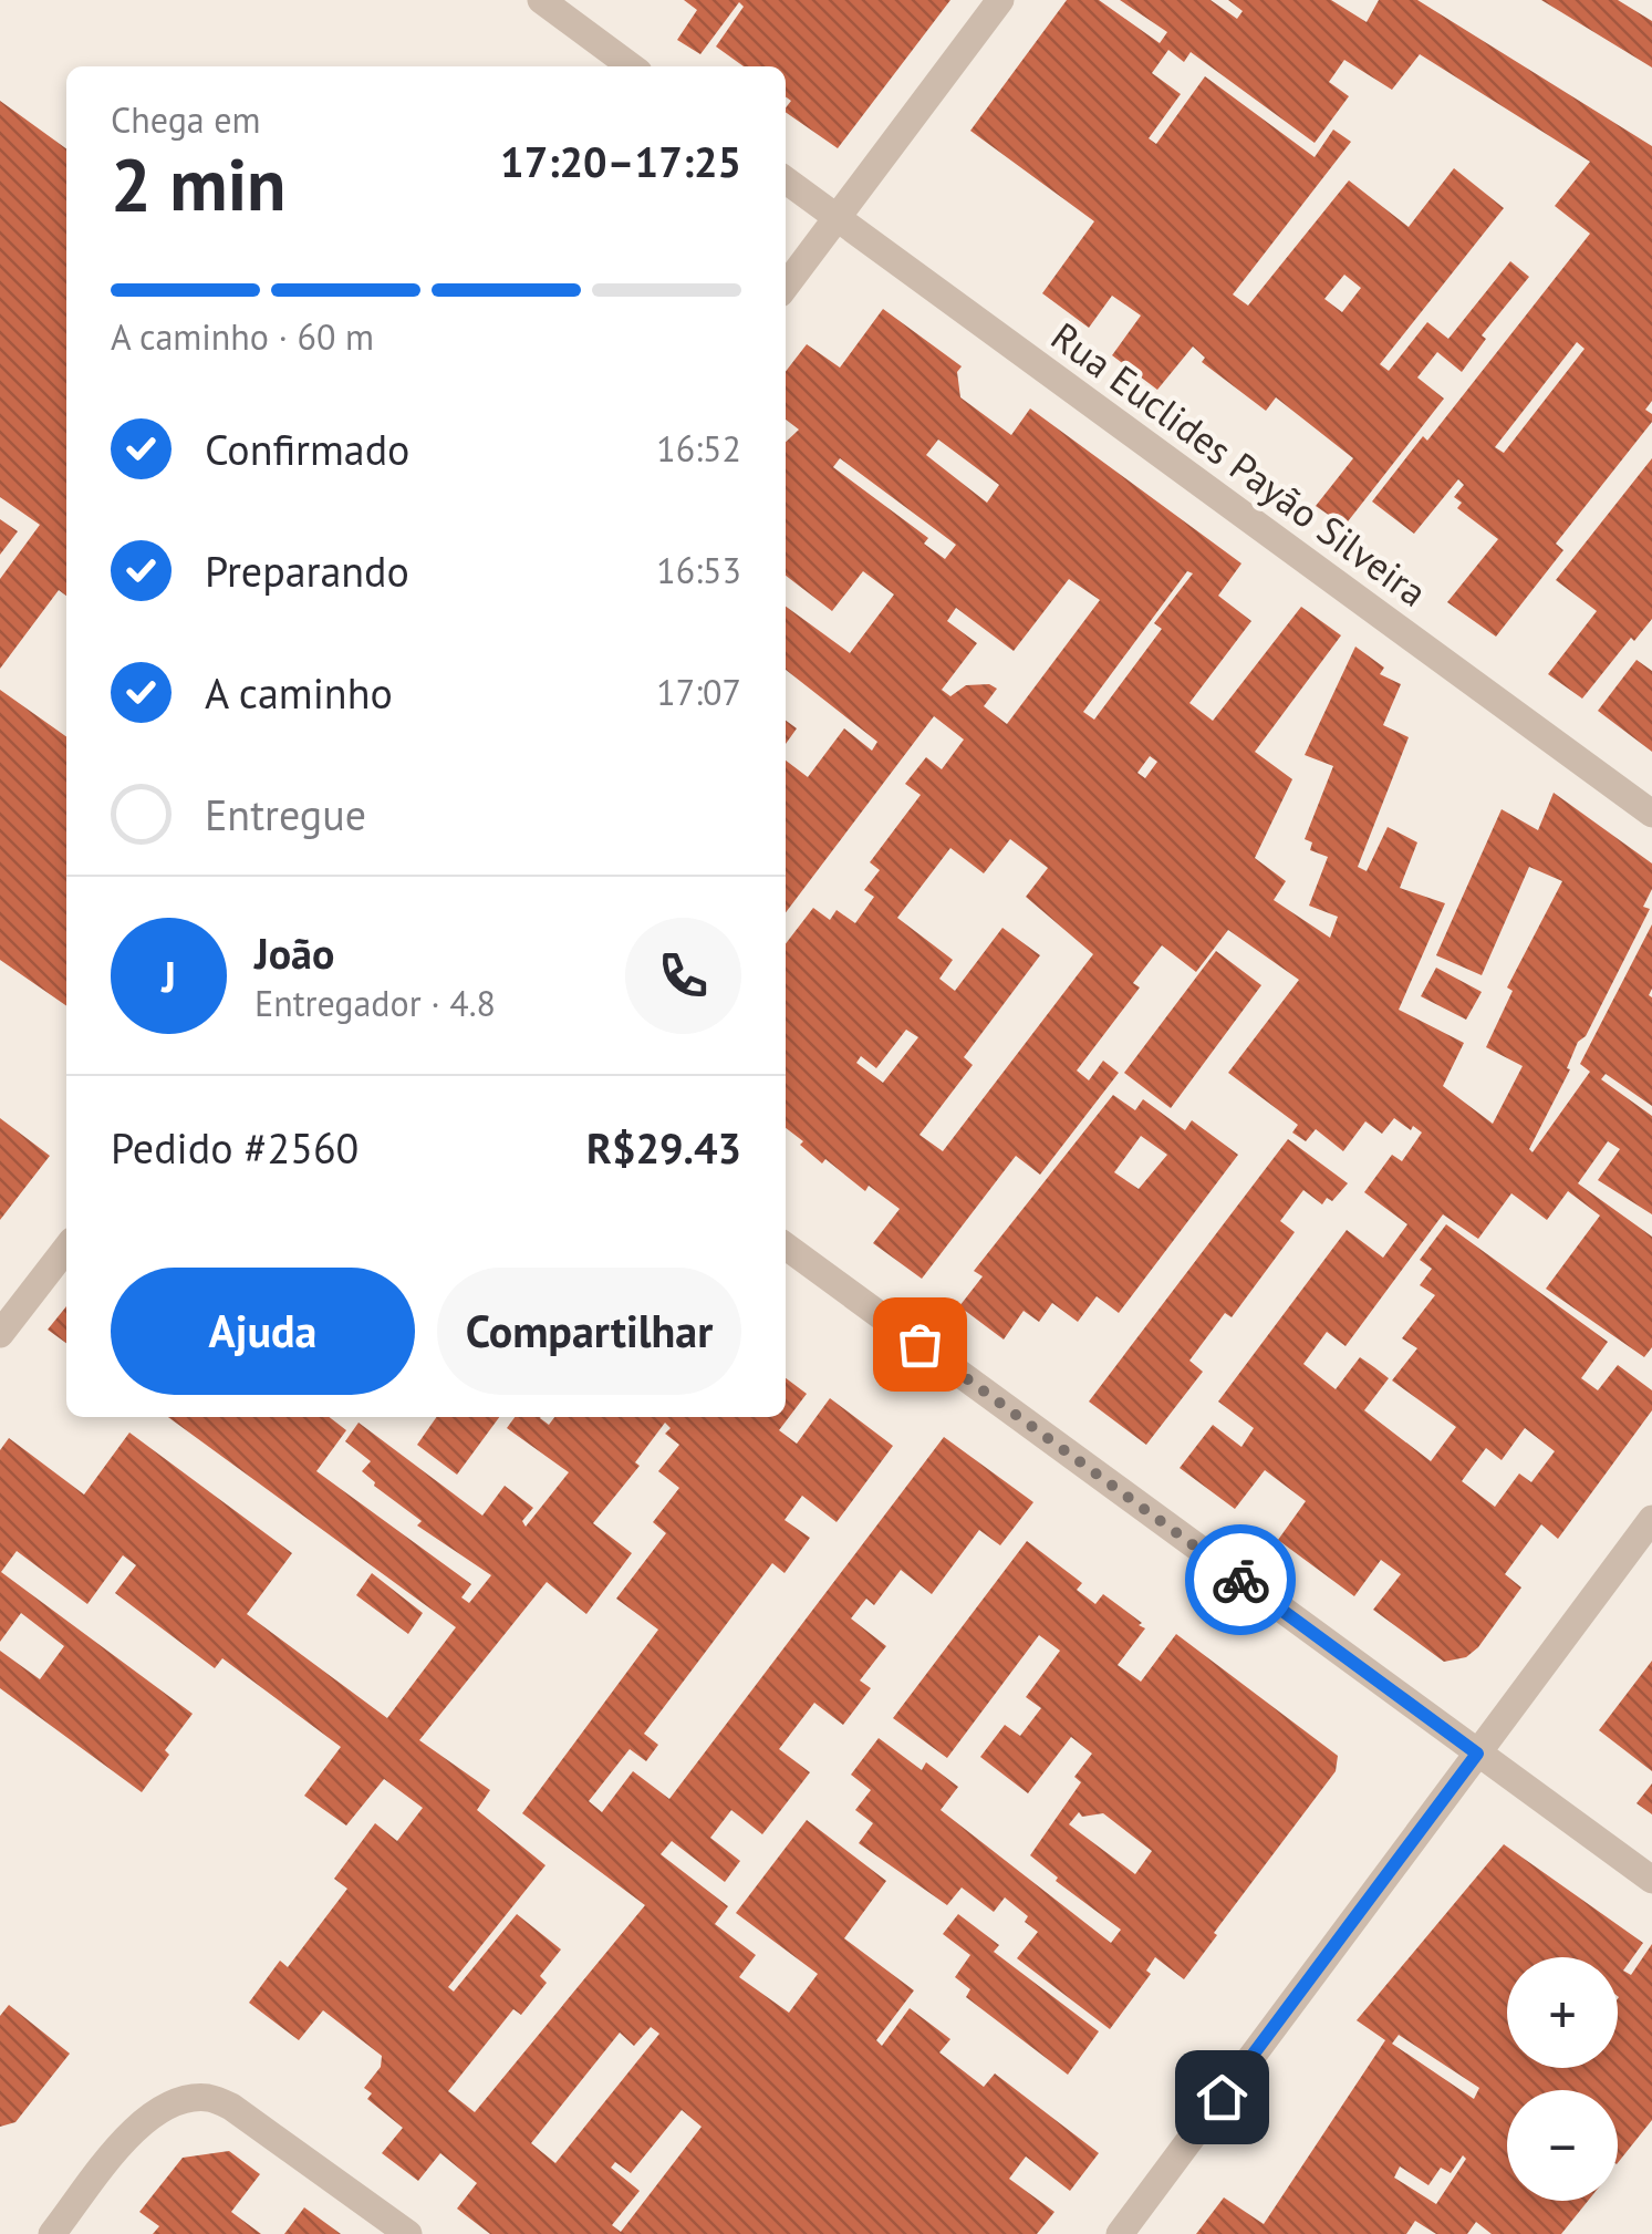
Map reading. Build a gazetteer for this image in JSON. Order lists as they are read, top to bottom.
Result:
{
  "streets": {
    "street": ["Rua Euclides Payão Silveira"]
  },
  "page": {
    "heading": ["2 min", "Chega em", "17:20–17:25"],
    "panel": [
      "João",
      "Entregador · 4.8",
      "Pedido #2560",
      "R$29.43"
    ],
    "bar": "A caminho · 60 m",
    "list": [
      ["Confirmado", "16:52"],
      ["Preparando", "16:53"],
      ["A caminho", "17:07"],
      "Entregue"
    ],
    "round": "J",
    "buttons": ["Ajuda", "Compartilhar"],
    "map_buttons": ["+", "−"]
  }
}
